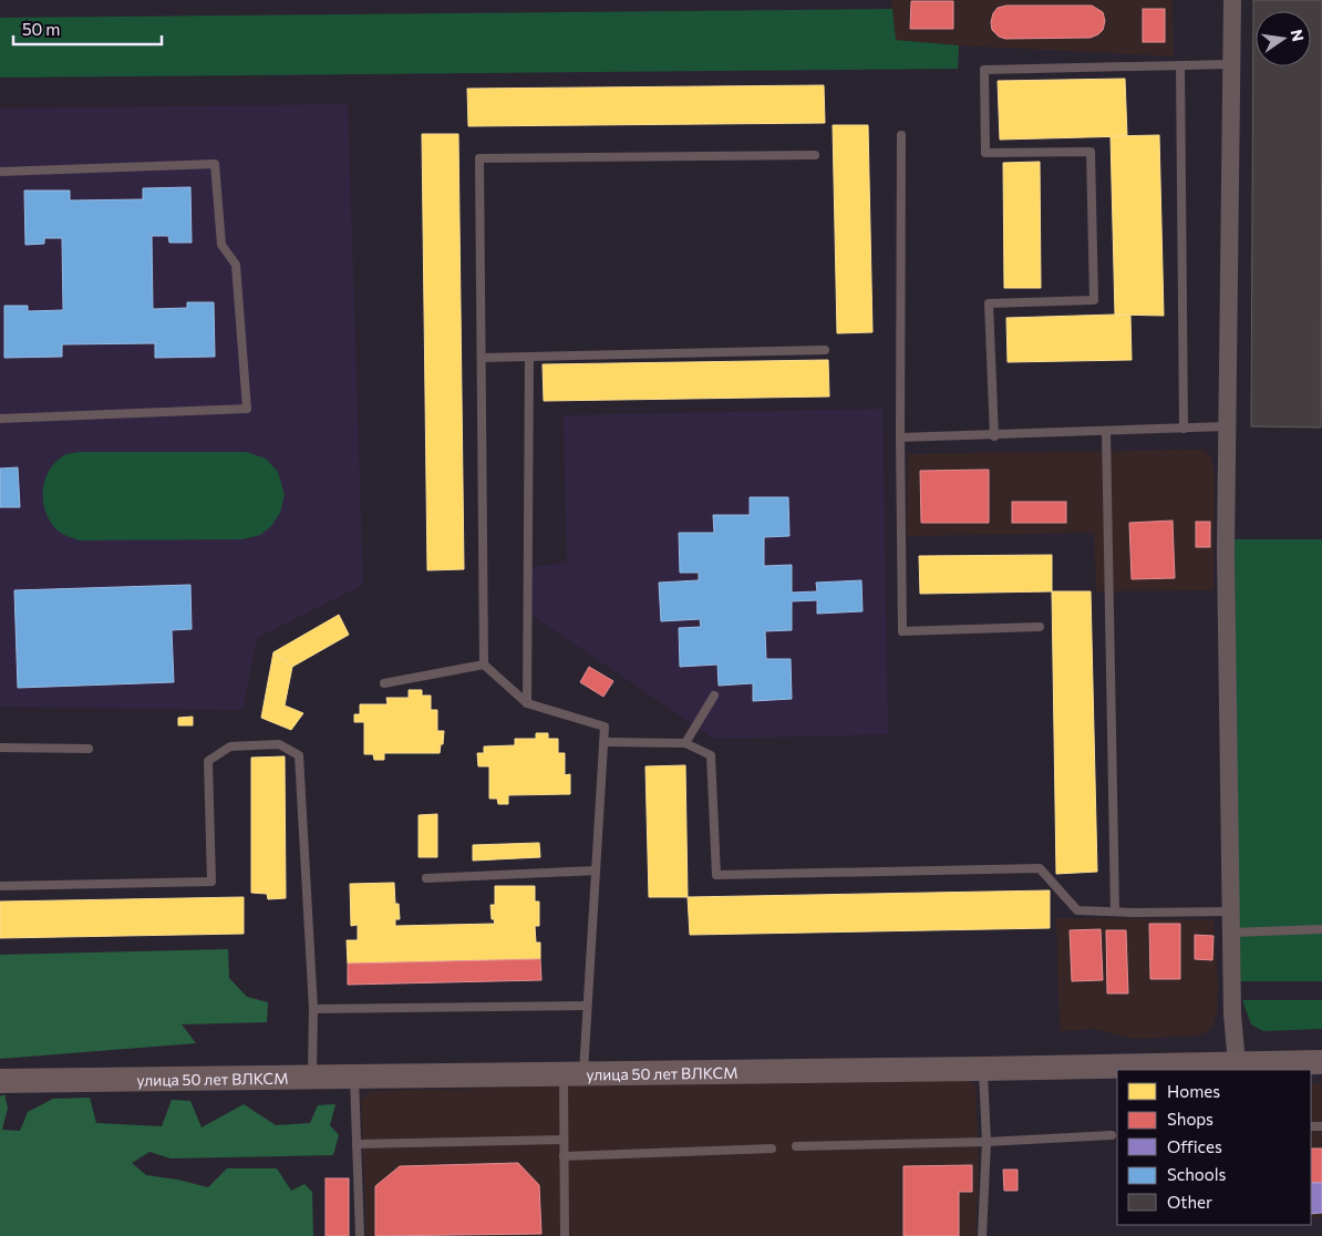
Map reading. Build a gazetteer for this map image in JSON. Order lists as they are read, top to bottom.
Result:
{
  "streets": {
    "street": ["улица 50 лет ВЛКСМ"]
  },
  "legend": [
    "Homes",
    "Shops",
    "Offices",
    "Schools",
    "Other"
  ],
  "scale_bar": "50 m",
  "north": "right"
}
